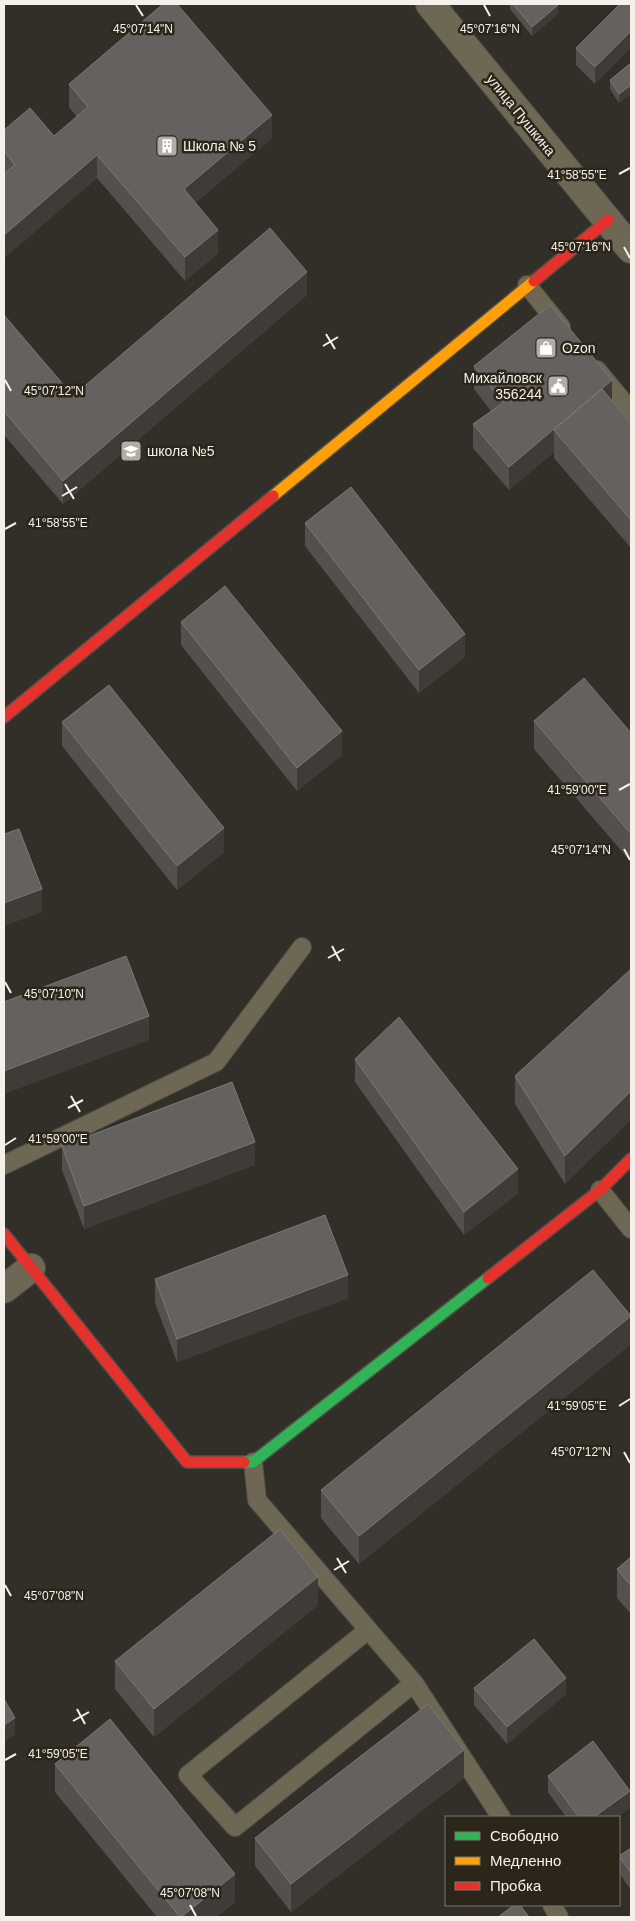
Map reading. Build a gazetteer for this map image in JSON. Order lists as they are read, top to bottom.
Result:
{
  "streets": {
    "street": ["улица Пушкина"]
  },
  "places": {
    "building": ["Школа № 5"],
    "shop": ["Ozon"],
    "public building": ["Михайловск 356244"],
    "school or university": ["школа №5"]
  },
  "legend": ["Свободно", "Медленно", "Пробка"],
  "coordinates": [
    "45°07'14\"N",
    "45°07'16\"N",
    "41°58'55\"E",
    "45°07'12\"N",
    "41°59'00\"E",
    "45°07'10\"N",
    "41°59'05\"E",
    "45°07'08\"N"
  ]
}
